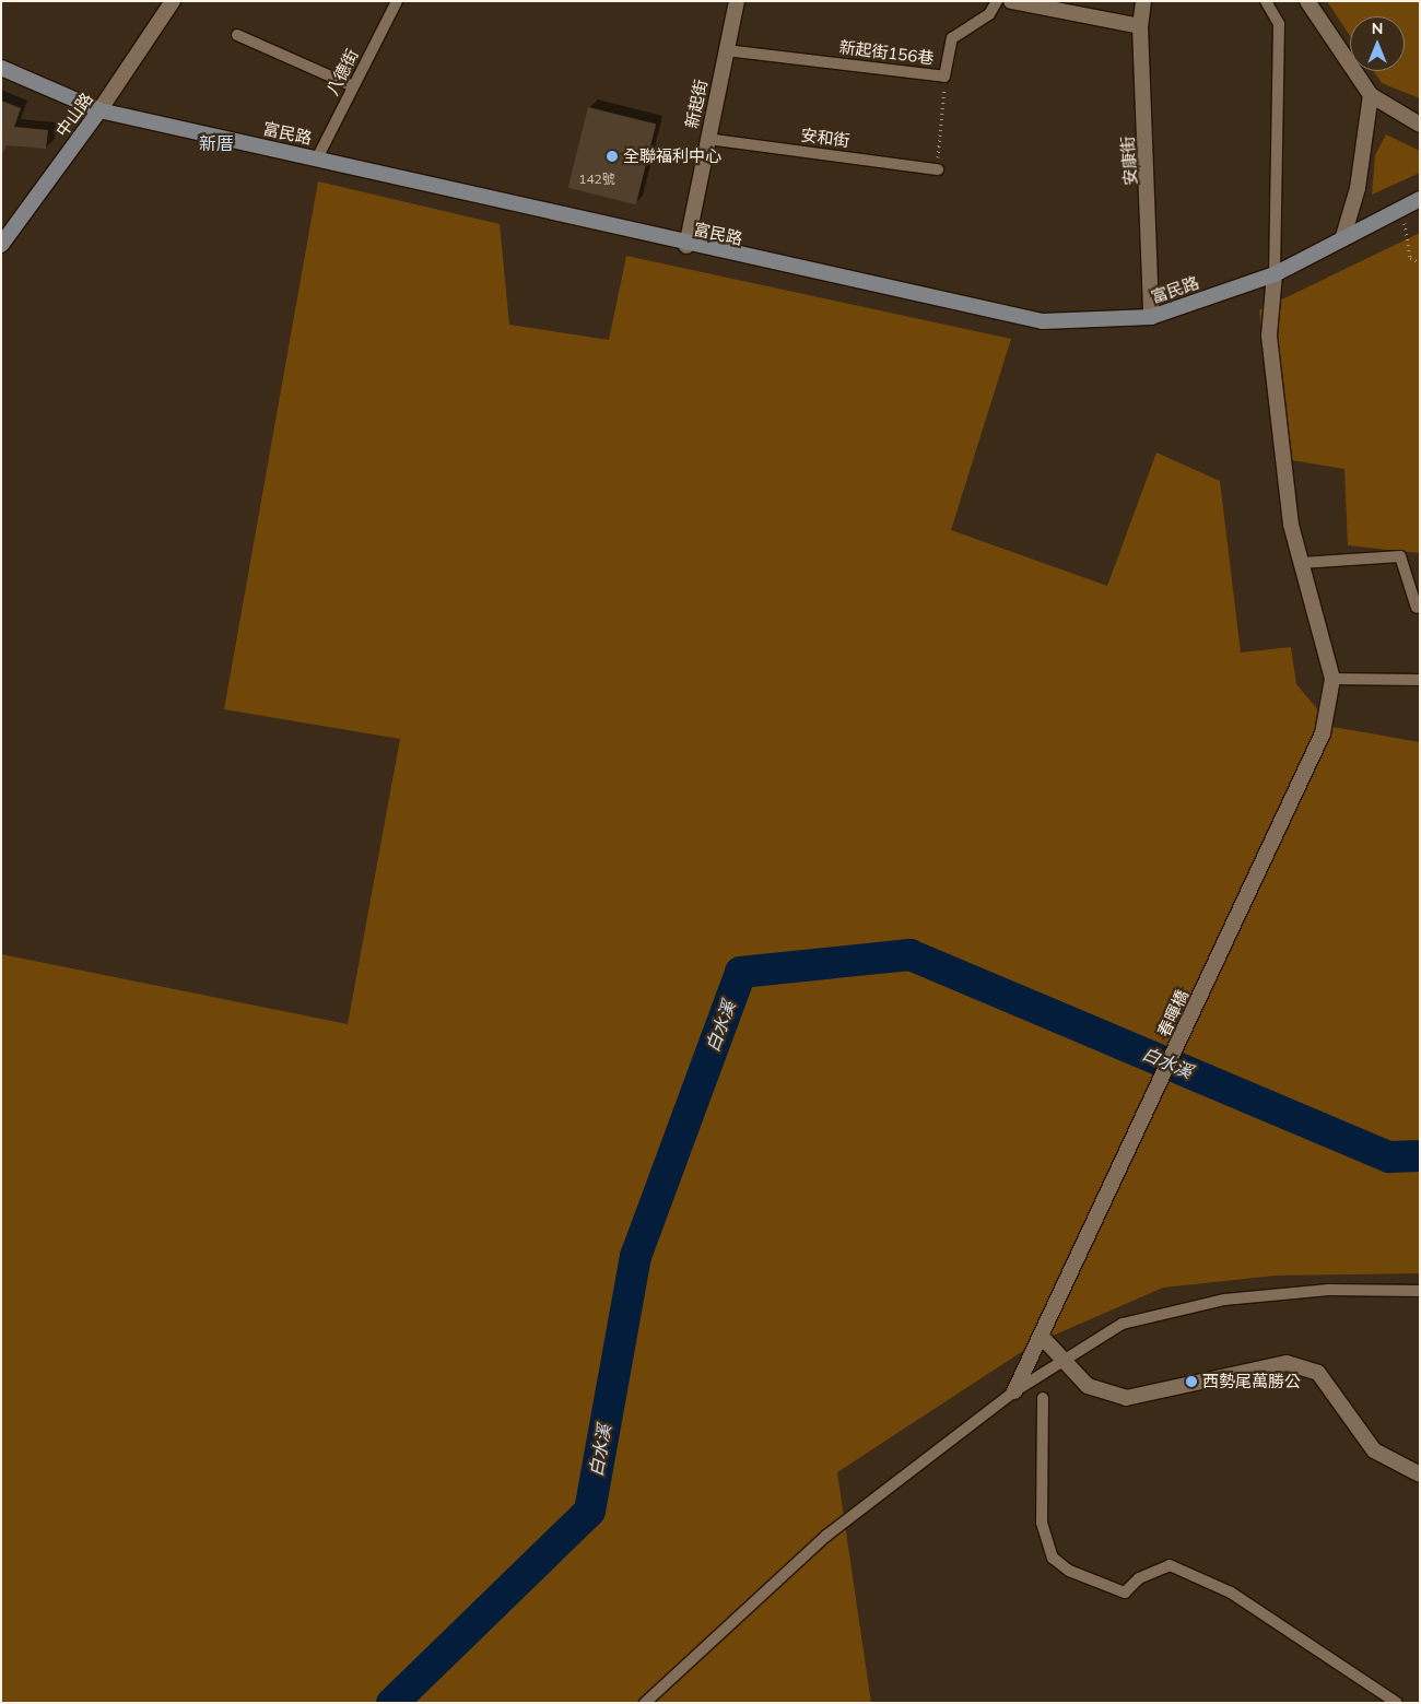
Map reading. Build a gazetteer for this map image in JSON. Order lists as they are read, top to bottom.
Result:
{
  "streets": {
    "main road": ["中山路", "富民路"],
    "street": ["新起街", "安康街", "春暉橋"],
    "lane": ["新起街156巷", "八德街", "安和街"]
  },
  "crossings": [
    ["新起街156巷", "新起街"],
    ["八德街", "富民路"],
    ["新起街", "富民路"],
    ["新起街", "安和街"],
    ["中山路", "富民路"],
    ["富民路", "安康街"]
  ],
  "districts": ["新厝"],
  "water": ["白水溪"],
  "places": ["全聯福利中心", "西勢尾萬勝公"],
  "house_numbers": ["142號"],
  "north": "top"
}
